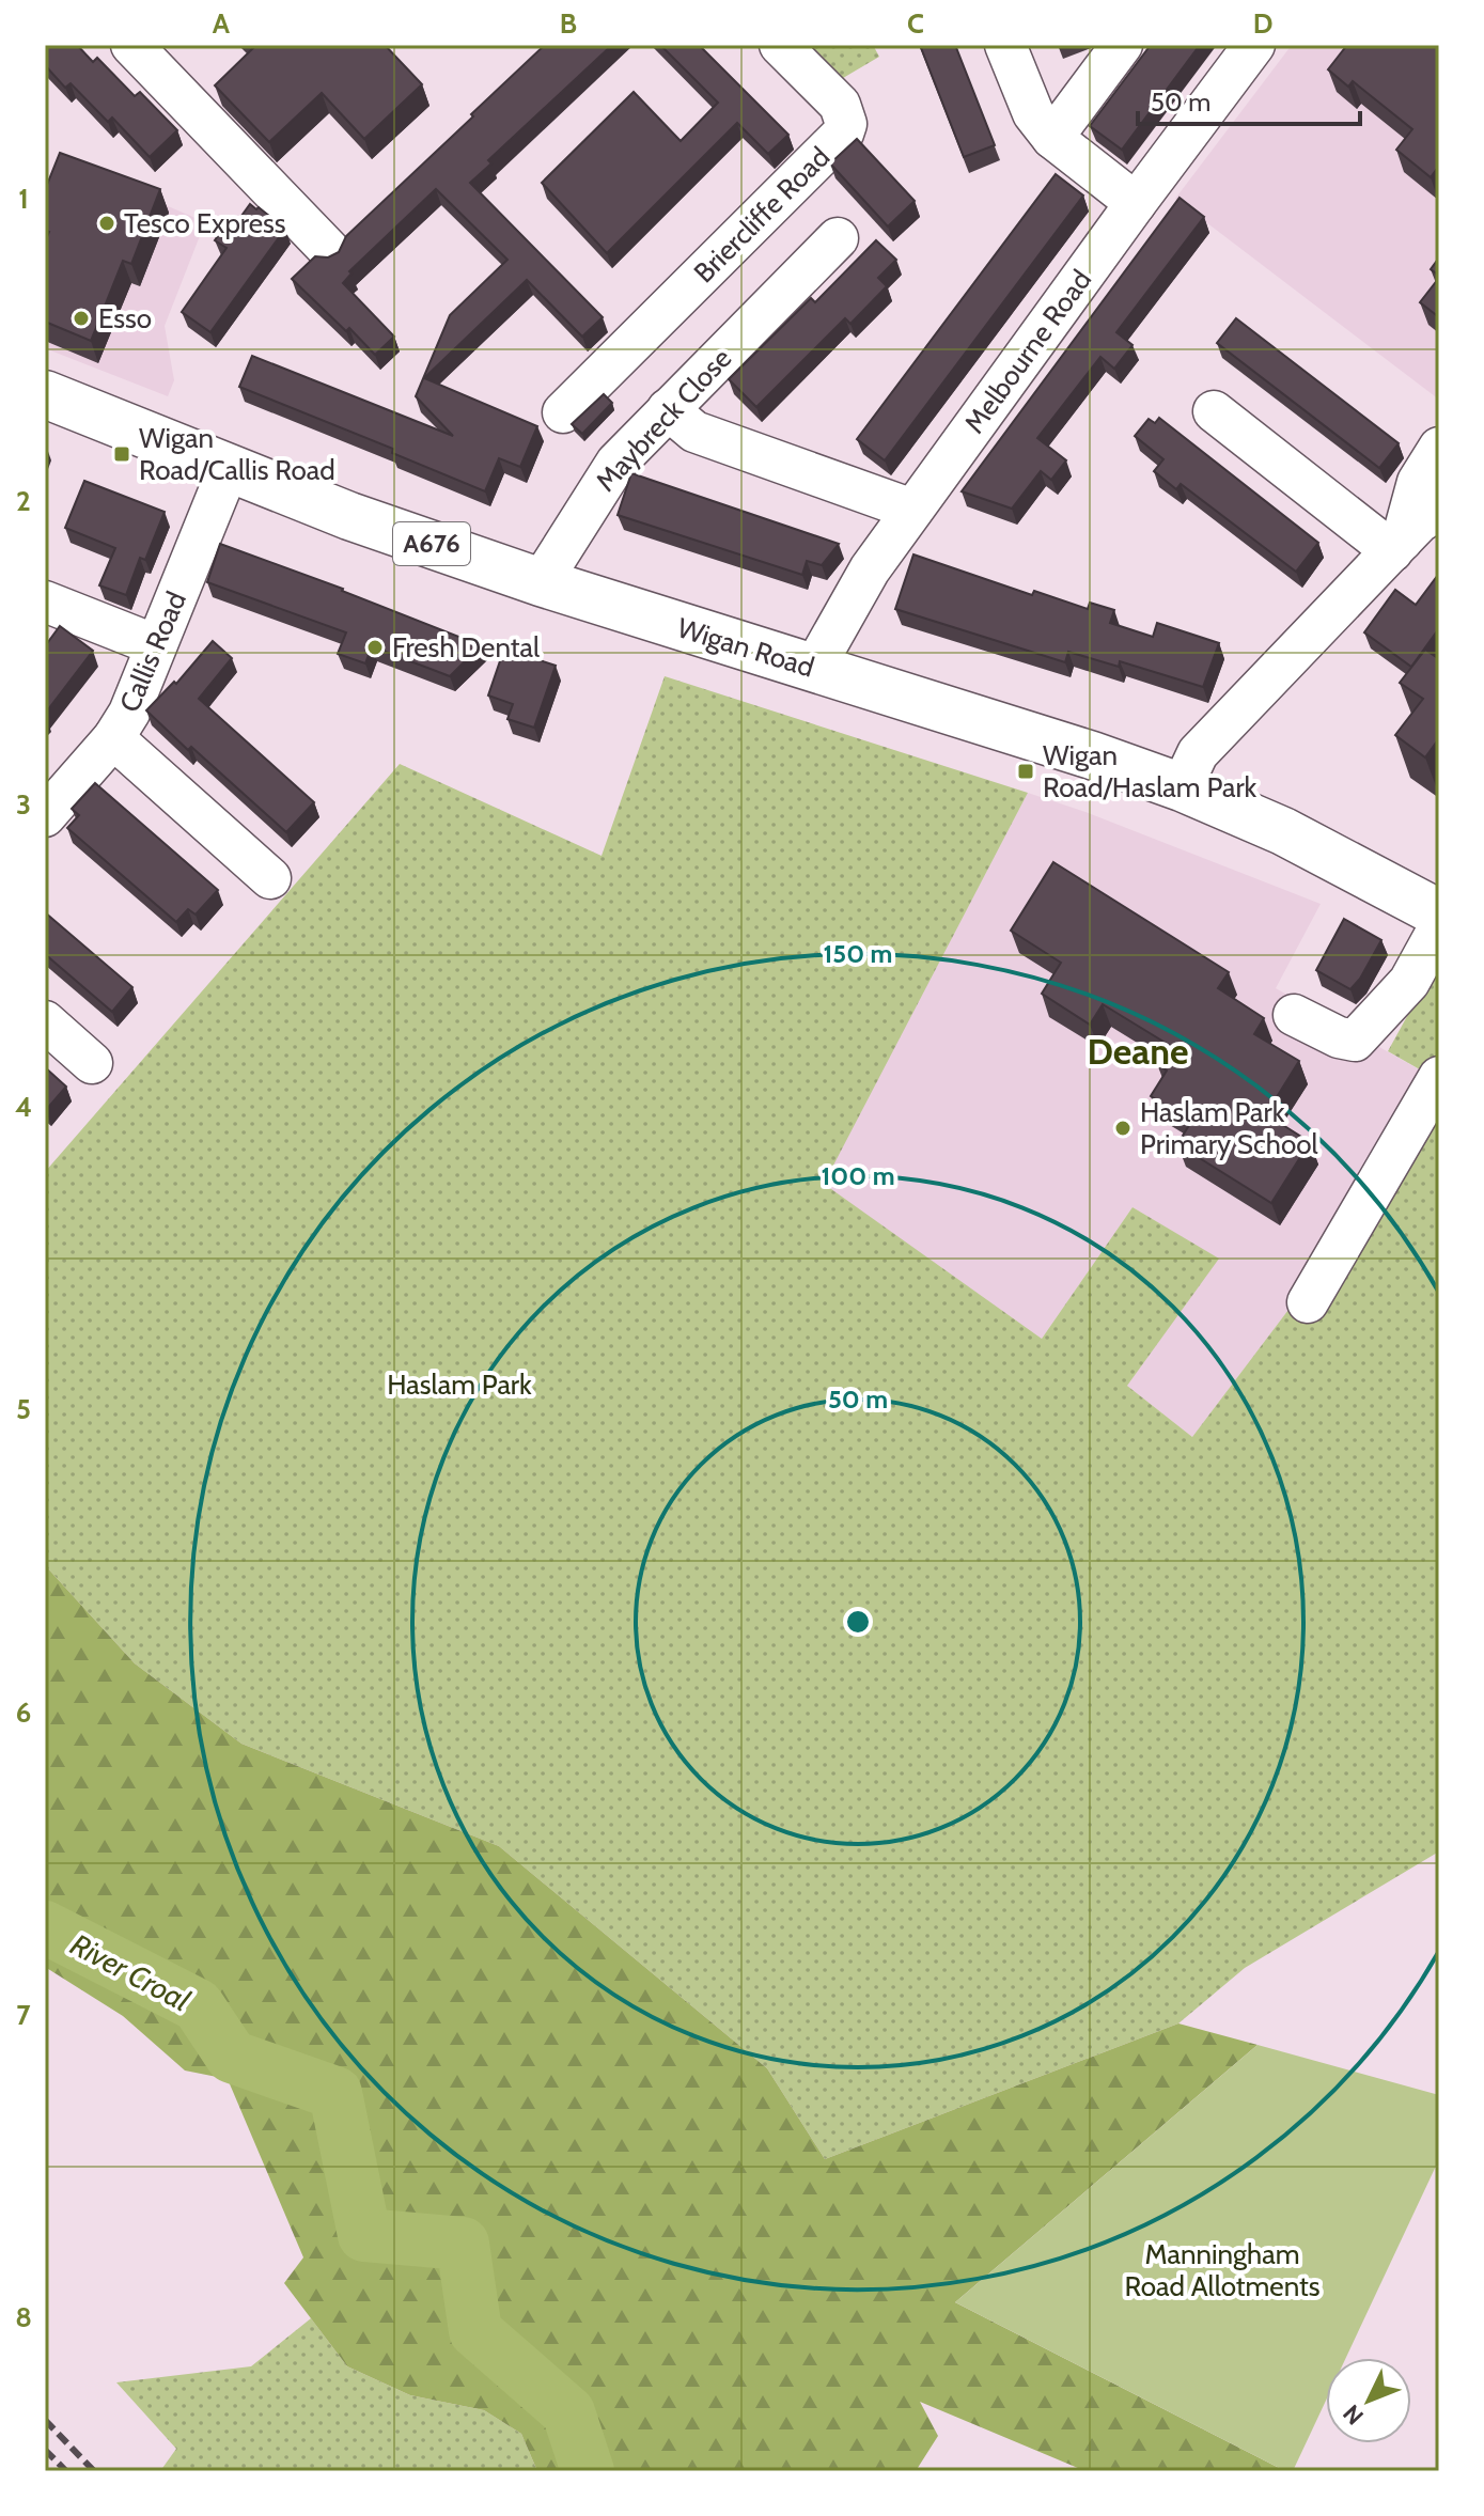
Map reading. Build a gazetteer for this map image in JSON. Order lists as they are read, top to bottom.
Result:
{
  "streets": {
    "main road": ["A676", "Wigan Road"],
    "street": [
      "Briercliffe Road",
      "Melbourne Road",
      "Maybreck Close",
      "Callis Road"
    ]
  },
  "crossings": [
    ["Melbourne Road", "Wigan Road"],
    ["Maybreck Close", "Wigan Road"],
    ["Wigan Road", "Callis Road"]
  ],
  "districts": ["Deane"],
  "water": ["River Croal"],
  "parks": ["Haslam Park", "Manningham Road Allotments"],
  "places": {
    "other": [
      "Tesco Express",
      "Esso",
      "Fresh Dental",
      "Haslam Park Primary School"
    ],
    "transit": ["Wigan Road/Callis Road", "Wigan Road/Haslam Park"]
  },
  "scale_bar": "50 m",
  "north": "bottom left",
  "grid": {
    "columns": [
      "A",
      "B",
      "C",
      "D"
    ],
    "rows": [
      "1",
      "2",
      "3",
      "4",
      "5",
      "6",
      "7",
      "8"
    ]
  },
  "rings": ["150 m", "100 m", "50 m"]
}
